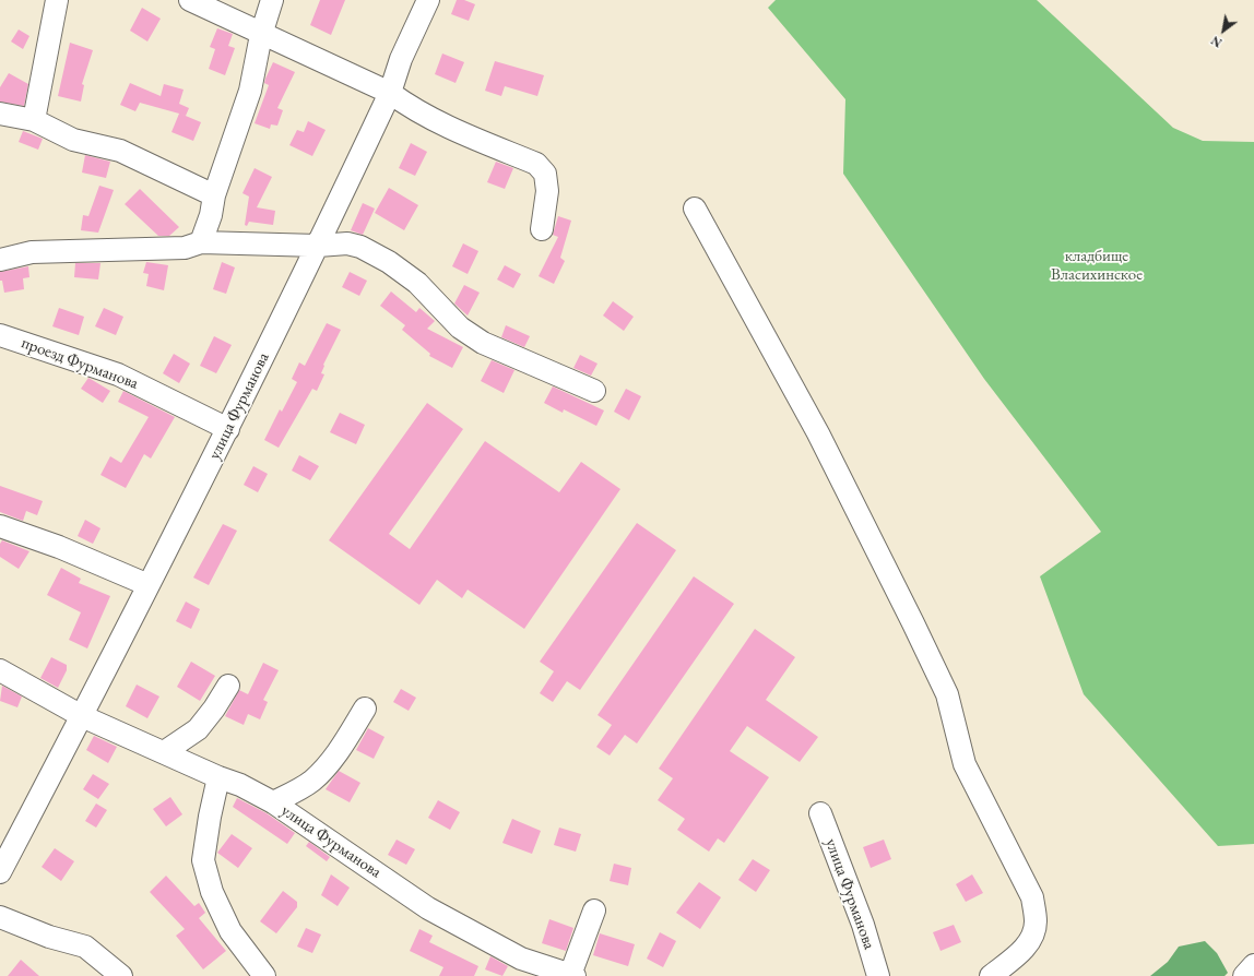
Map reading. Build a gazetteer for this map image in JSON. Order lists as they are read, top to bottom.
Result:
{
  "streets": {
    "street": ["проезд Фурманова", "улица Фурманова"]
  },
  "crossings": [
    ["проезд Фурманова", "улица Фурманова"]
  ],
  "parks": ["кладбище Власихинское"],
  "north": "bottom left"
}
